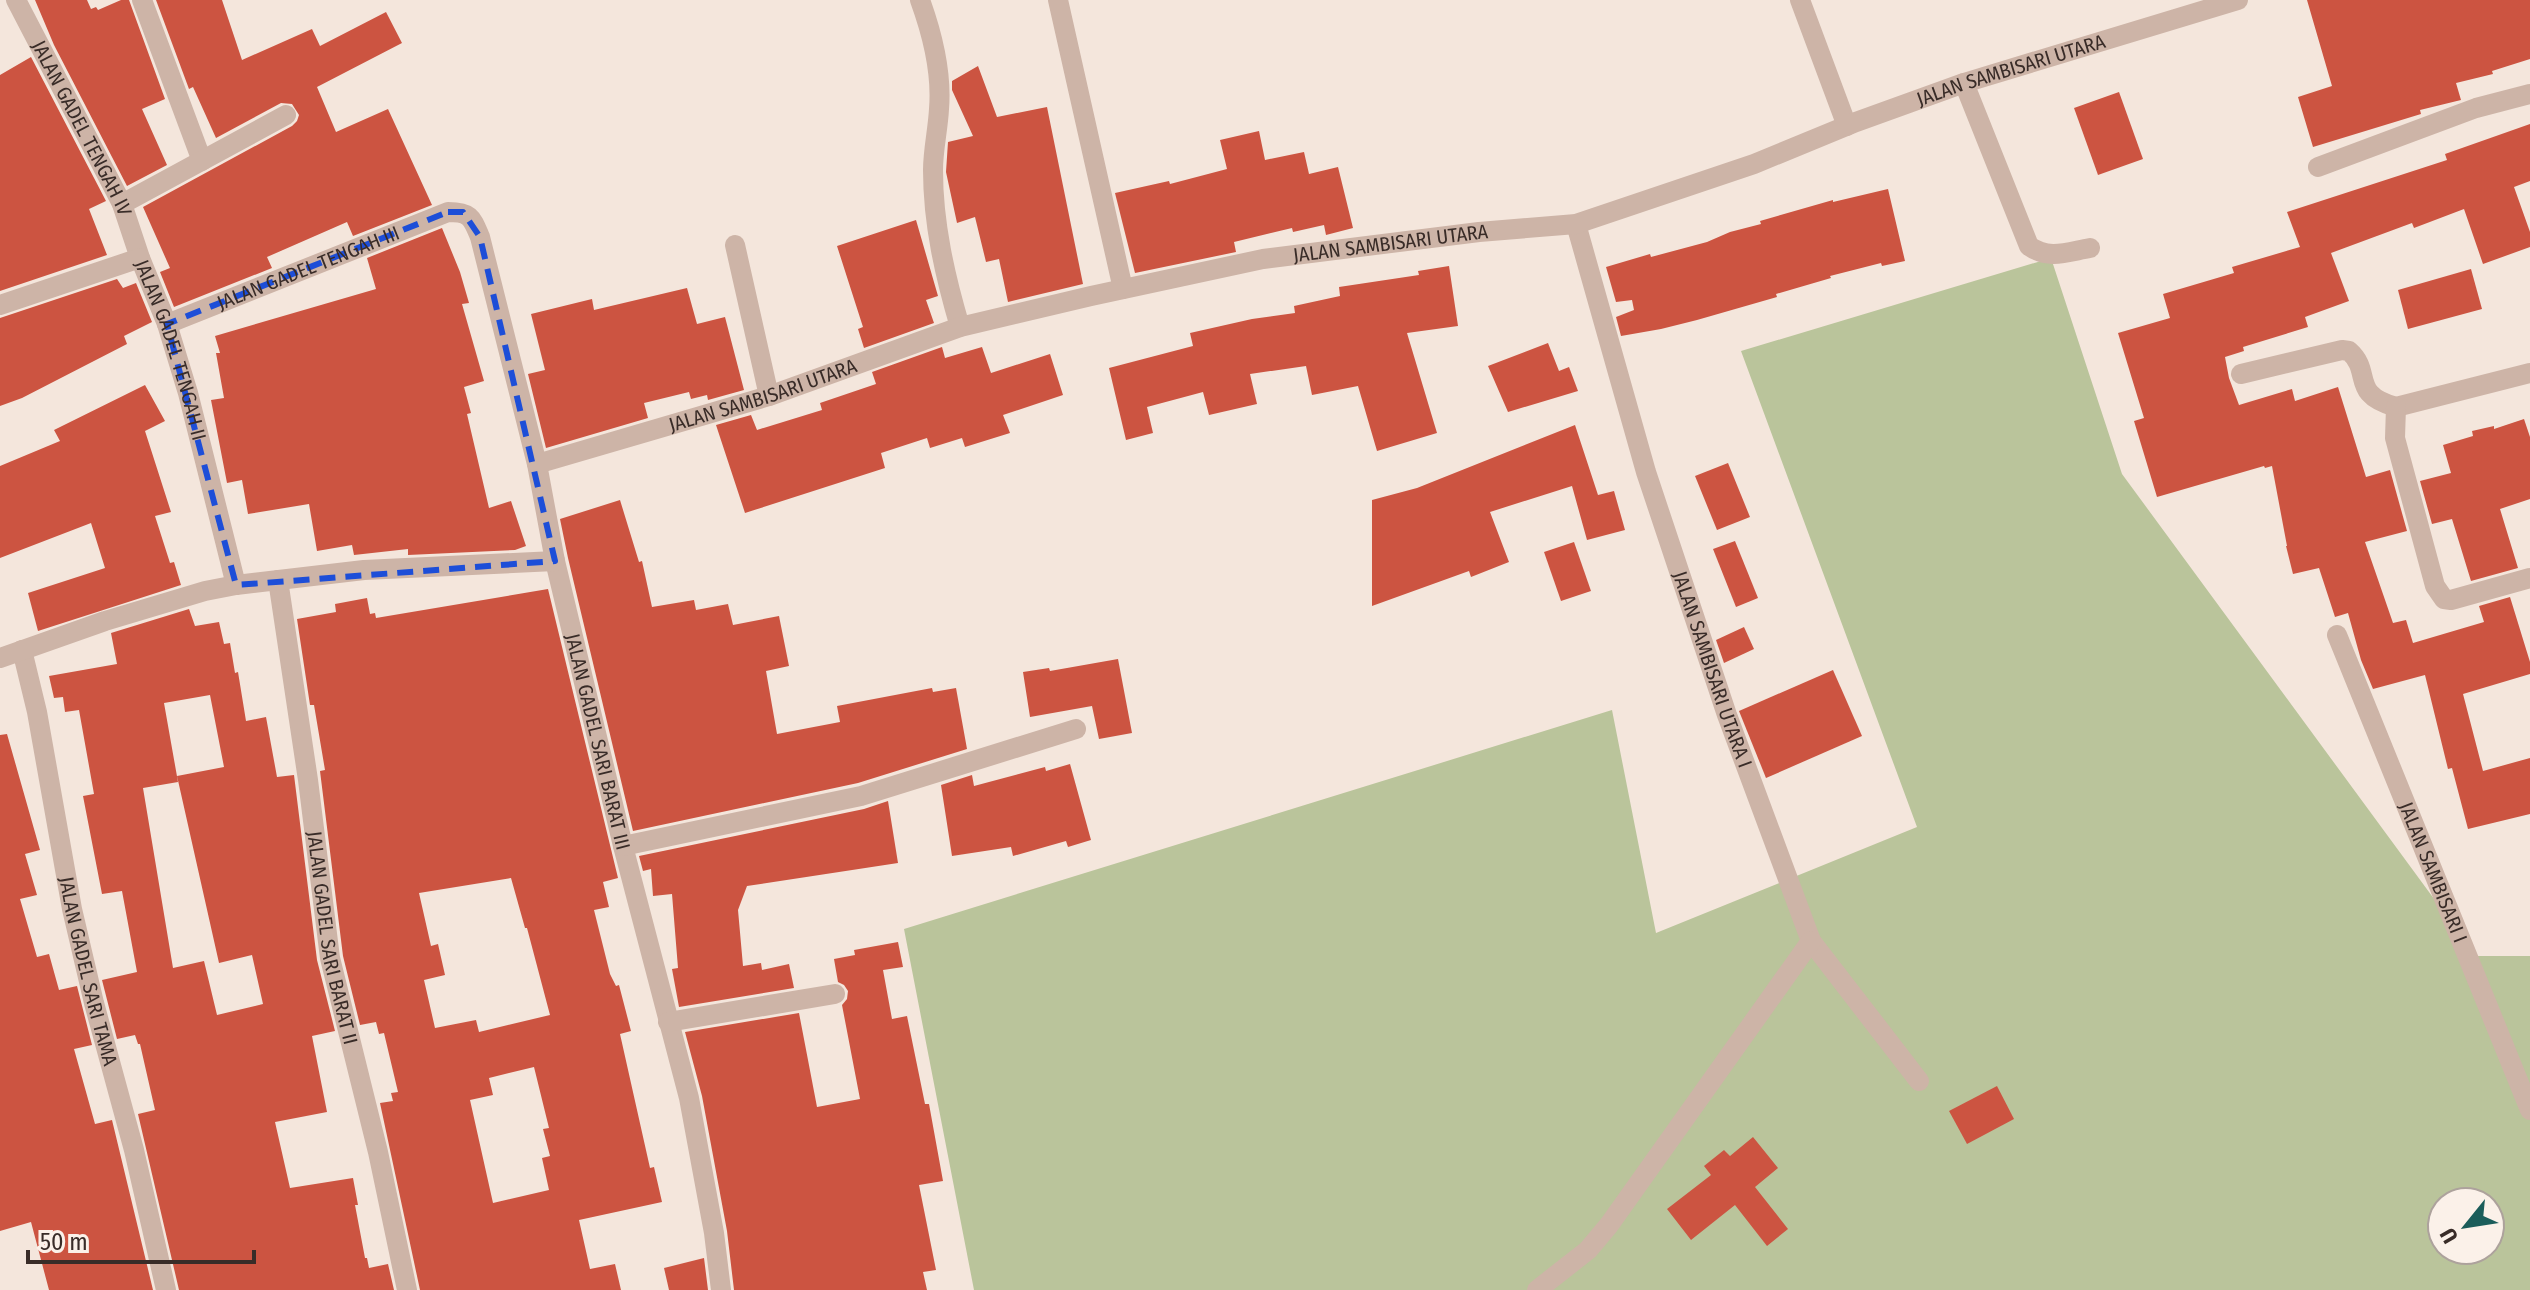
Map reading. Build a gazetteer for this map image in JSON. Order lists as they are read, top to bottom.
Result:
{
  "streets": {
    "street": [
      "JALAN SAMBISARI UTARA",
      "JALAN GADEL TENGAH IV",
      "JALAN GADEL TENGAH III",
      "JALAN GADEL TENGAH II",
      "JALAN SAMBISARI UTARA I",
      "JALAN GADEL SARI BARAT III",
      "JALAN SAMBISARI I",
      "JALAN GADEL SARI BARAT II",
      "JALAN GADEL SARI TAMA"
    ]
  },
  "crossings": [
    ["JALAN SAMBISARI UTARA", "JALAN SAMBISARI UTARA I"],
    ["JALAN SAMBISARI UTARA", "JALAN GADEL SARI BARAT III"],
    ["JALAN GADEL TENGAH IV", "JALAN GADEL TENGAH II"],
    ["JALAN GADEL TENGAH III", "JALAN GADEL TENGAH II"],
    ["JALAN GADEL TENGAH III", "JALAN GADEL SARI BARAT III"]
  ],
  "scale_bar": "50 m",
  "north": "bottom left"
}
